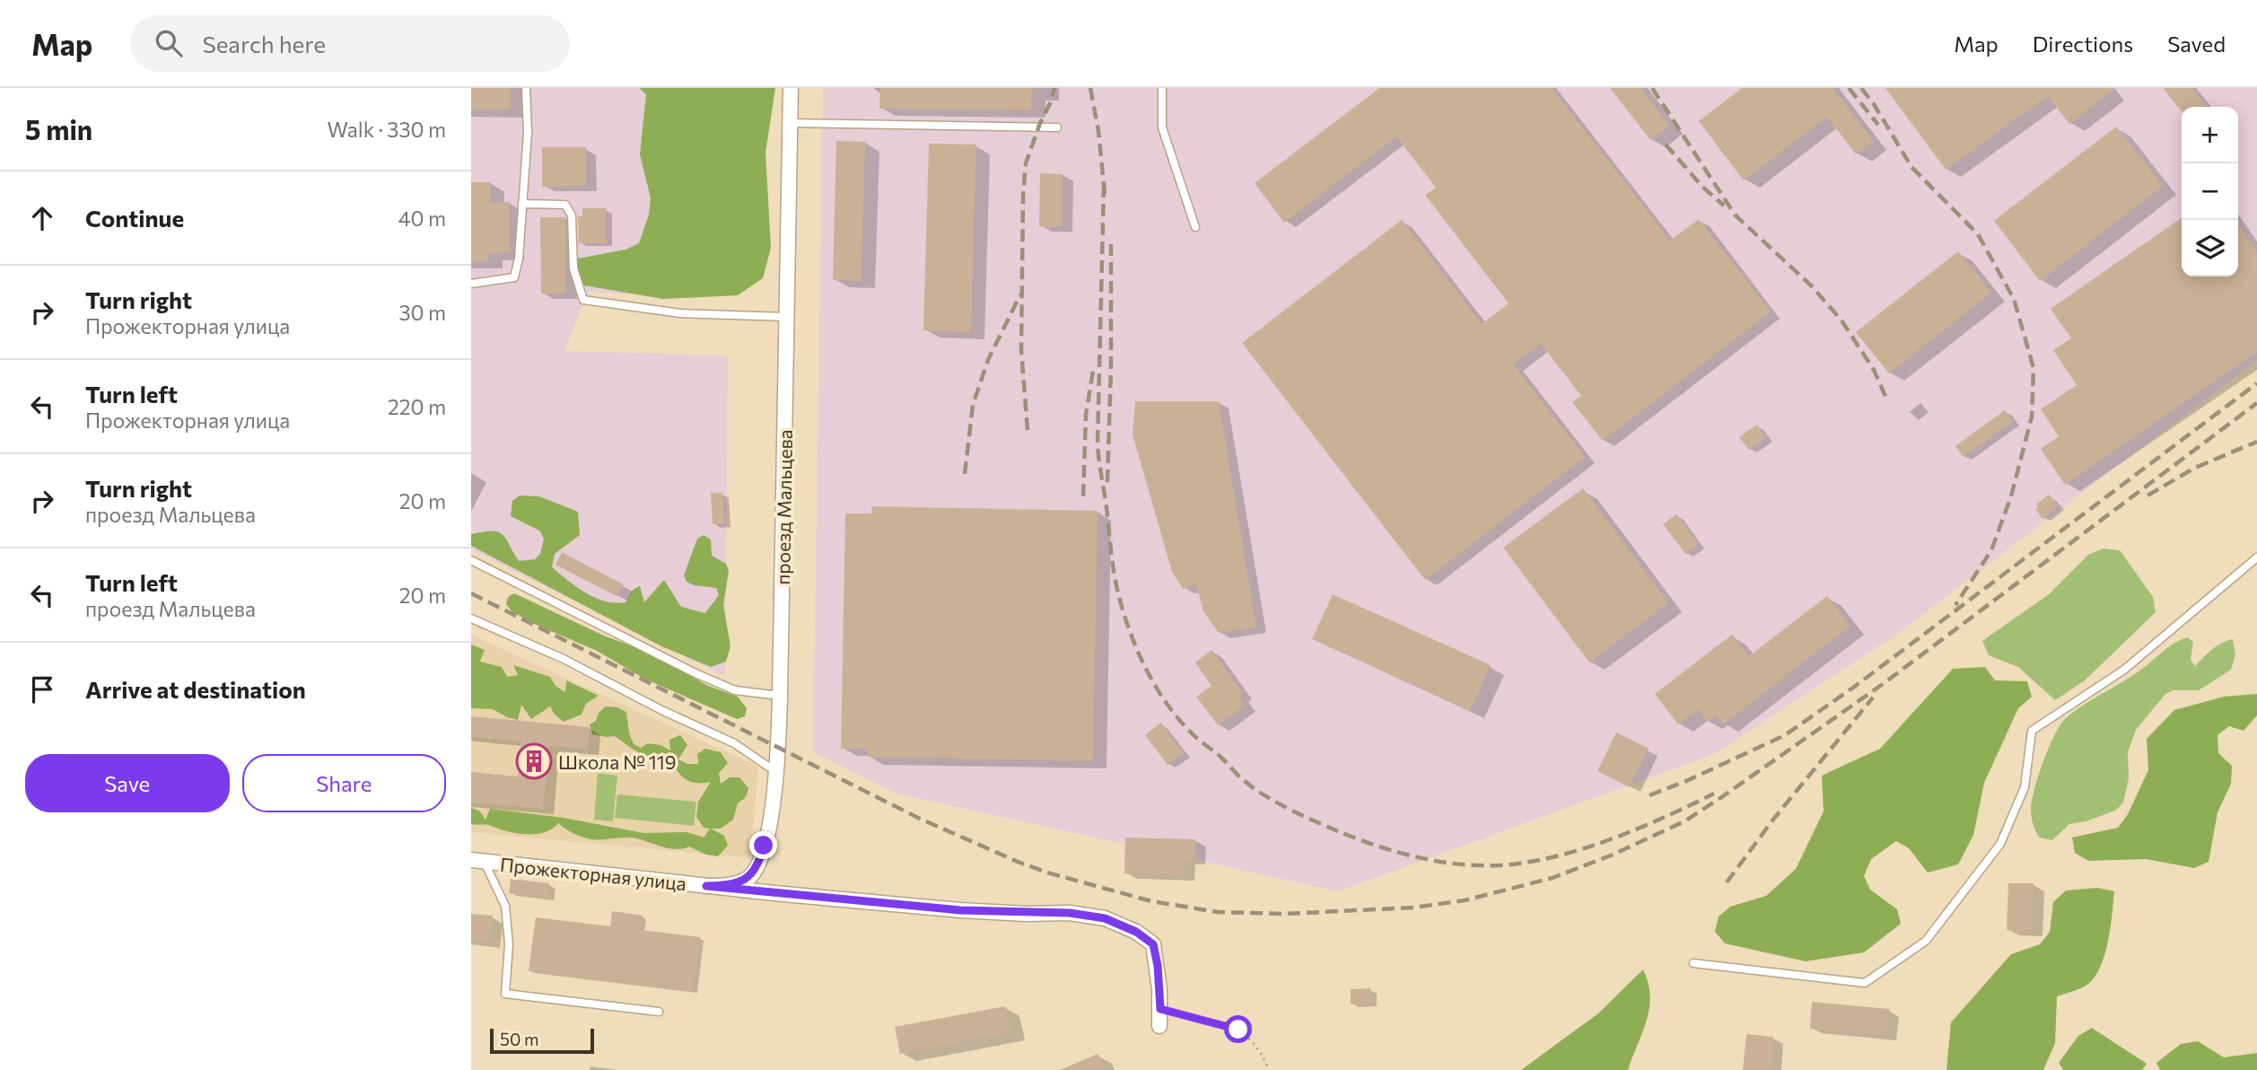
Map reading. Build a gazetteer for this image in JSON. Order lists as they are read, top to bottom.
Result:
{
  "streets": {
    "street": ["проезд Мальцева", "Прожекторная улица"]
  },
  "crossings": [
    ["проезд Мальцева", "Прожекторная улица"]
  ],
  "places": {
    "building": ["Школа № 119"]
  },
  "scale_bar": "50 m",
  "page": {
    "header": "Map",
    "search": "Search here",
    "nav": ["Map", "Directions", "Saved"],
    "heading": ["5 min", "Walk · 330 m"],
    "map_buttons": ["+", "−"],
    "list": [
      ["Continue", "40 m"],
      ["Turn right", "Прожекторная улица", "30 m"],
      ["Turn left", "Прожекторная улица", "220 m"],
      ["Turn right", "проезд Мальцева", "20 m"],
      ["Turn left", "проезд Мальцева", "20 m"],
      "Arrive at destination"
    ],
    "buttons": ["Save", "Share"],
    "scale": "50 m"
  }
}
